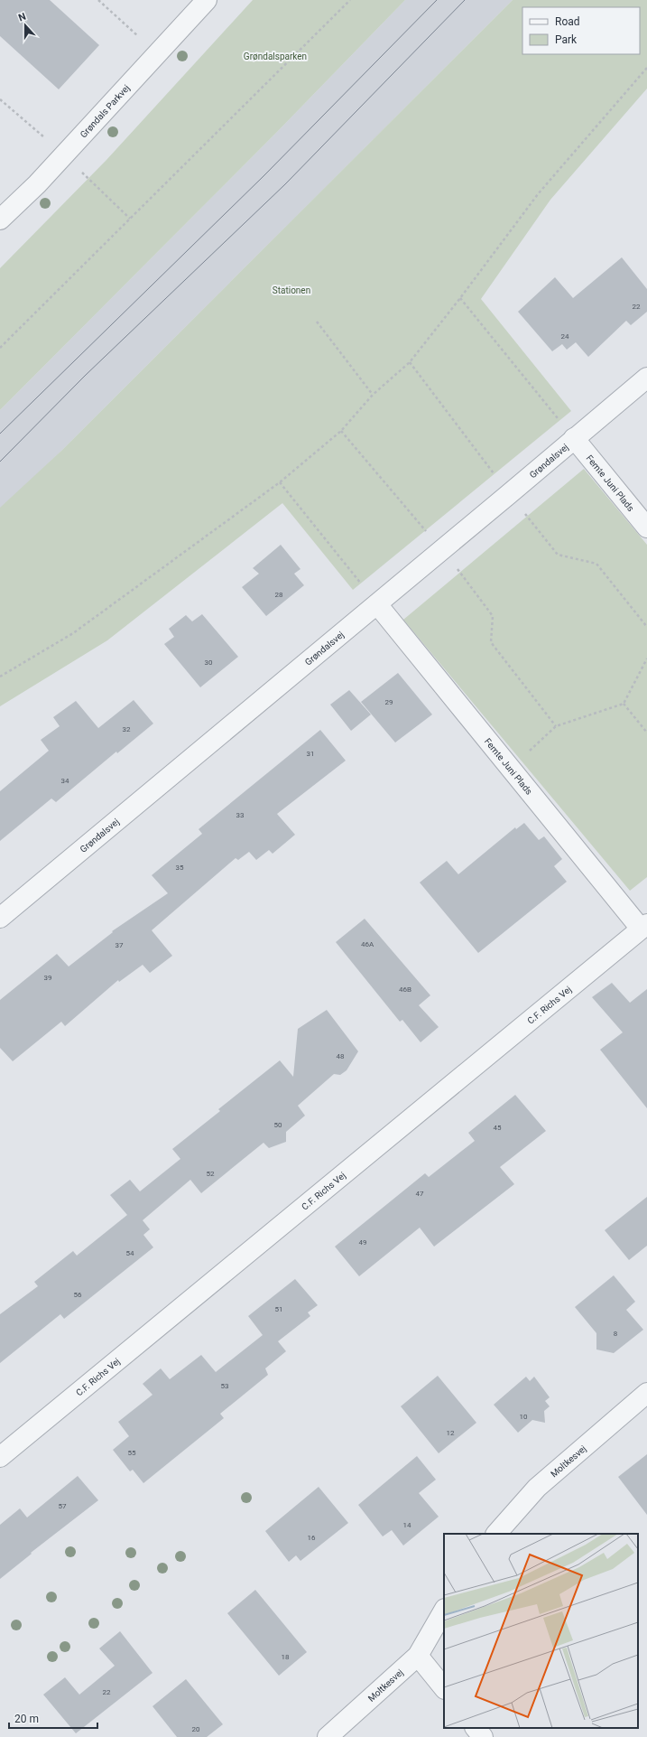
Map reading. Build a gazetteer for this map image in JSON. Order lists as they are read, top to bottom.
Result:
{
  "streets": {
    "street": [
      "Grøndals Parkvej",
      "Grøndalsvej",
      "Femte Juni Plads",
      "C.F. Richs Vej",
      "Moltkesvej"
    ]
  },
  "crossings": [
    ["Grøndalsvej", "Femte Juni Plads"],
    ["Femte Juni Plads", "C.F. Richs Vej"]
  ],
  "parks": ["Grøndalsparken", "Stationen"],
  "house_numbers": [
    "22",
    "24",
    "28",
    "30",
    "29",
    "32",
    "31",
    "34",
    "33",
    "35",
    "46A",
    "37",
    "39",
    "46B",
    "48",
    "50",
    "45",
    "52",
    "47",
    "49",
    "54",
    "56",
    "51",
    "8",
    "53",
    "10",
    "12",
    "55",
    "57",
    "14",
    "16",
    "18",
    "22",
    "20"
  ],
  "legend": ["Road", "Park"],
  "scale_bar": "20 m",
  "north": "top"
}
